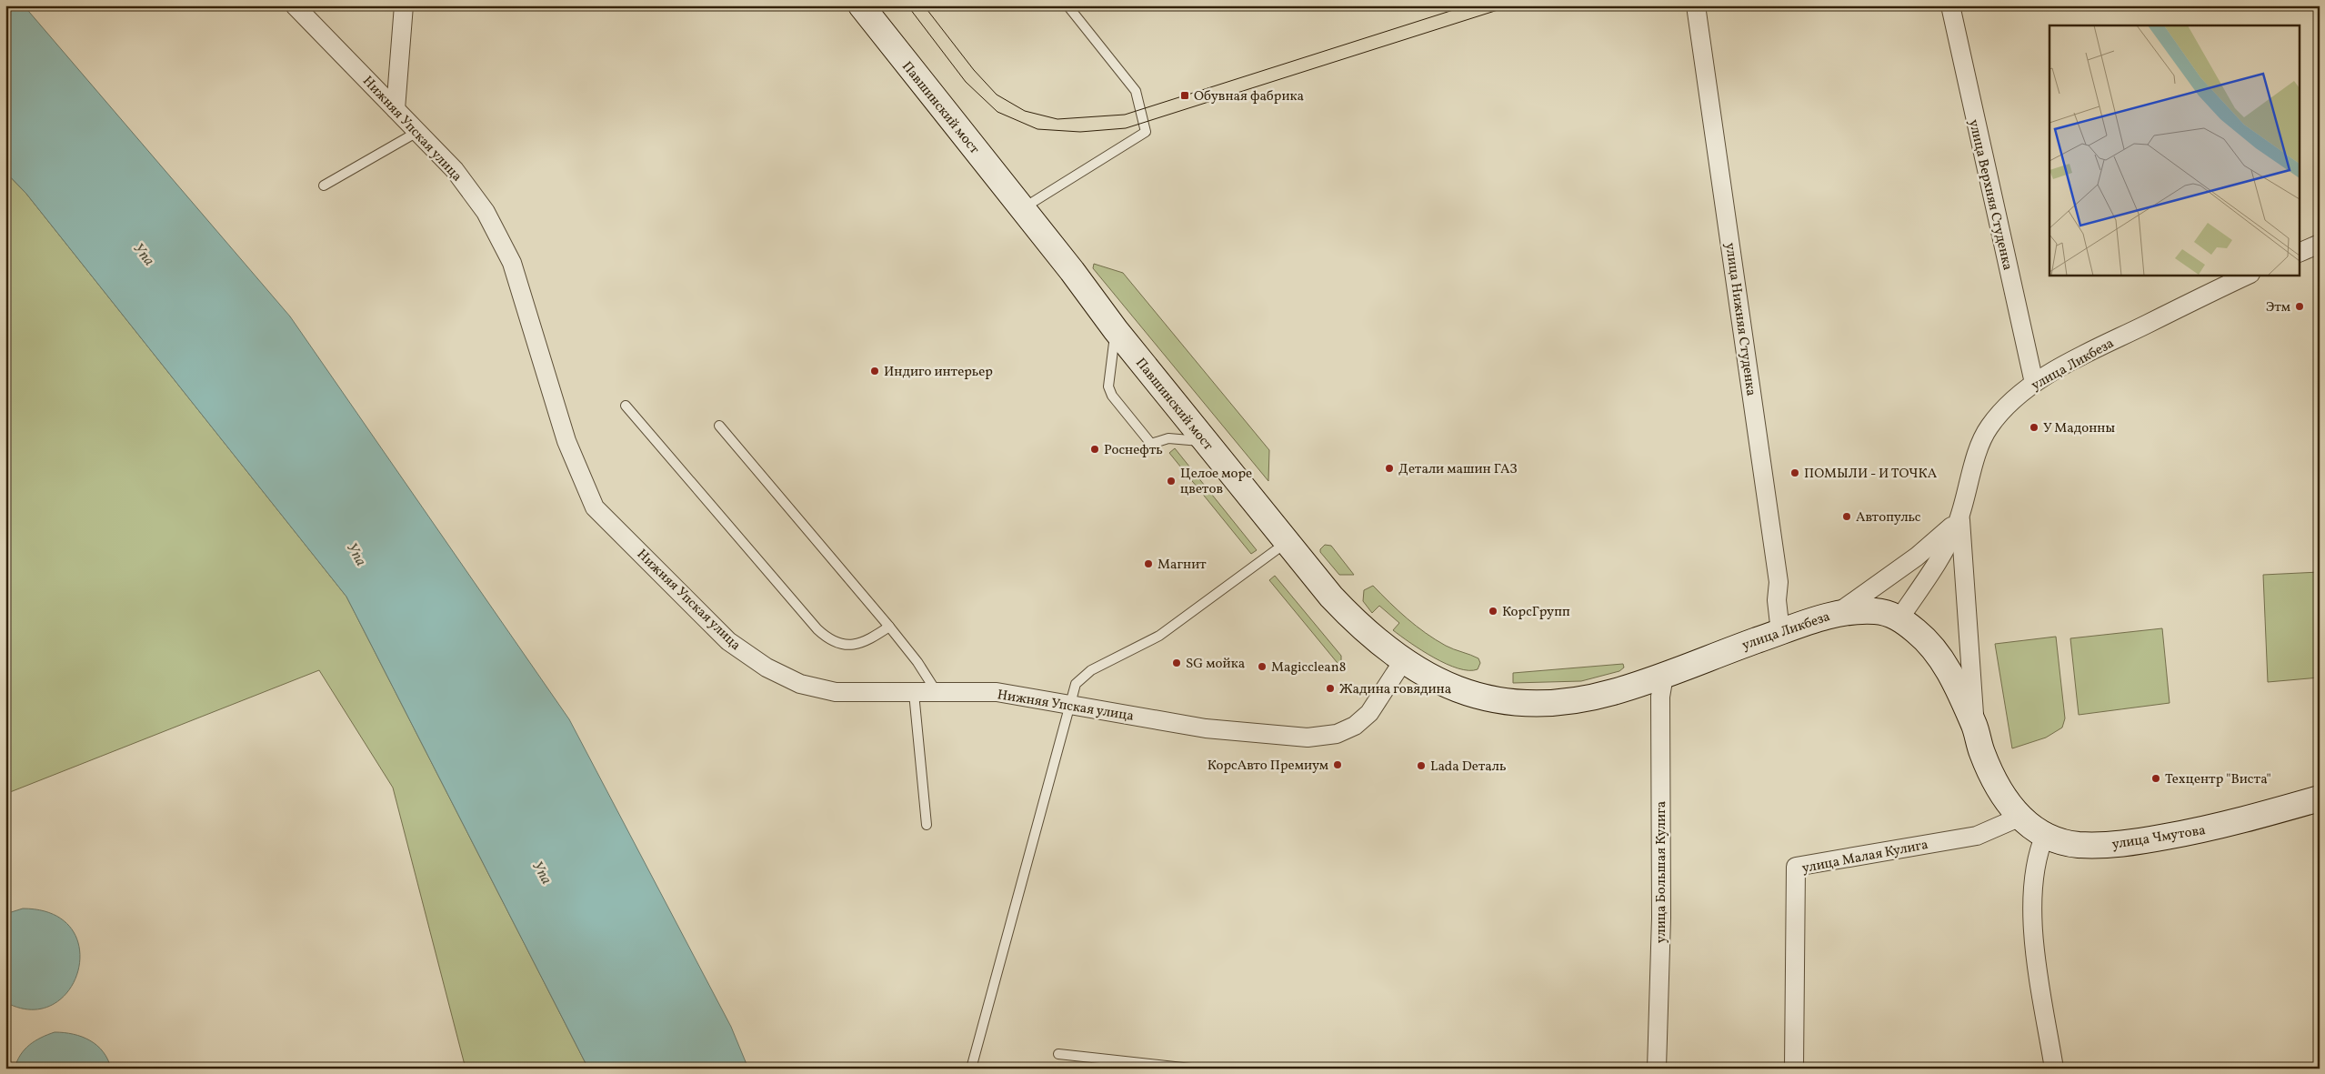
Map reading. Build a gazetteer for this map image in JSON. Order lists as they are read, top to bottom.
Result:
{
  "streets": {
    "main road": ["Павшинский мост", "улица Ликбеза", "улица Чмутова"],
    "street": [
      "Нижняя Упская улица",
      "улица Верхняя Студенка",
      "улица Нижняя Cтуденкa",
      "улица Малая Кулига",
      "улица Большая Кулига"
    ]
  },
  "crossings": [
    ["Павшинский мост", "улица Ликбеза"],
    ["Нижняя Упская улица", "улица Ликбеза"],
    ["улица Верхняя Студенка", "улица Ликбеза"],
    ["улица Нижняя Cтуденкa", "улица Ликбеза"],
    ["улица Ликбеза", "улица Чмутова"],
    ["улица Ликбеза", "улица Большая Кулига"],
    ["улица Чмутова", "улица Малая Кулига"]
  ],
  "water": ["Упа"],
  "places": {
    "transit": ["Обувная фабрика"],
    "other": [
      "Этм",
      "Индиго интерьер",
      "У Мадонны",
      "Роснефть",
      "Детали машин ГАЗ",
      "ПОМЫЛИ - И ТОЧКА",
      "Целое море цветов",
      "Автопульс",
      "Магнит",
      "КорсГрупп",
      "SG мойка",
      "Magicclean8",
      "Жадина говядина",
      "КорсАвто Премиум",
      "Lada Dеталь",
      "Техцентр \"Виста\""
    ]
  }
}
